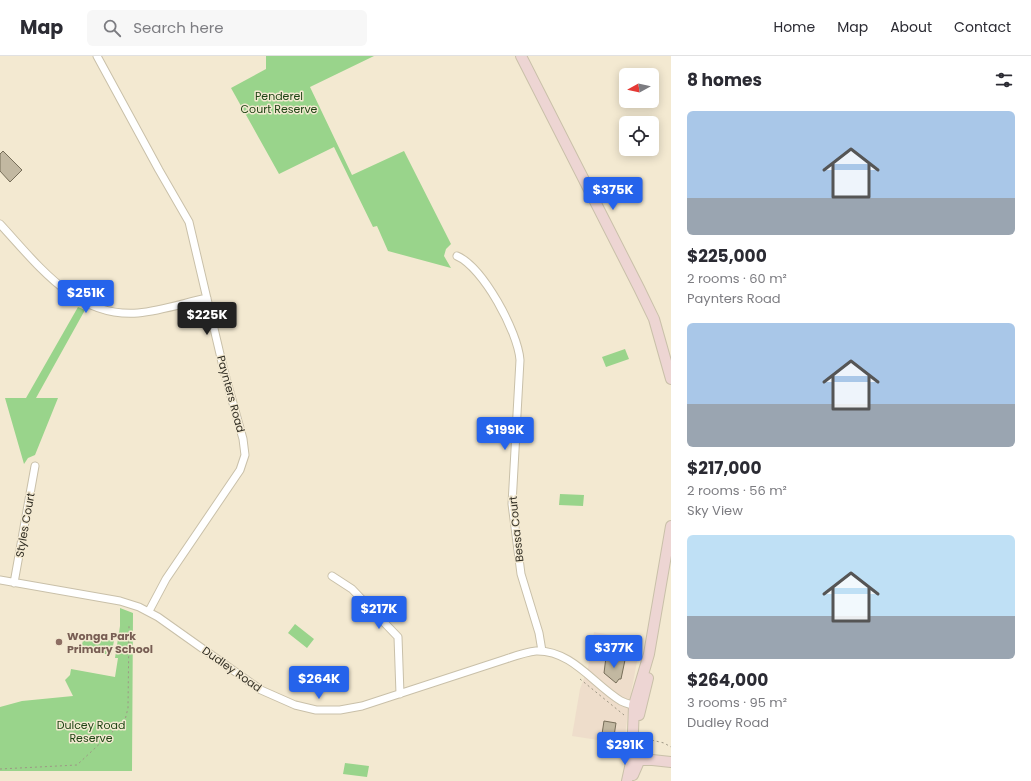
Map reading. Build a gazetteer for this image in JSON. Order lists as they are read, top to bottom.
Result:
{
  "streets": {
    "street": [
      "Paynters Road",
      "Styles Court",
      "Bessa Court",
      "Dudley Road"
    ]
  },
  "crossings": [
    ["Paynters Road", "Dudley Road"],
    ["Styles Court", "Dudley Road"],
    ["Bessa Court", "Dudley Road"]
  ],
  "parks": ["Penderel Court Reserve", "Dulcey Road Reserve"],
  "places": ["Wonga Park Primary School"],
  "north": "left",
  "page": {
    "header": "Map",
    "search": "Search here",
    "nav": [
      "Home",
      "Map",
      "About",
      "Contact"
    ],
    "heading": "8 homes",
    "list": [
      {
        "name": "$225,000",
        "note": "2 rooms · 60 m² · Paynters Road"
      },
      {
        "name": "$217,000",
        "note": "2 rooms · 56 m² · Sky View"
      },
      {
        "name": "$264,000",
        "note": "3 rooms · 95 m² · Dudley Road"
      }
    ],
    "price": [
      "$375K",
      "$251K",
      "$225K",
      "$199K",
      "$217K",
      "$377K",
      "$264K",
      "$291K"
    ]
  }
}
